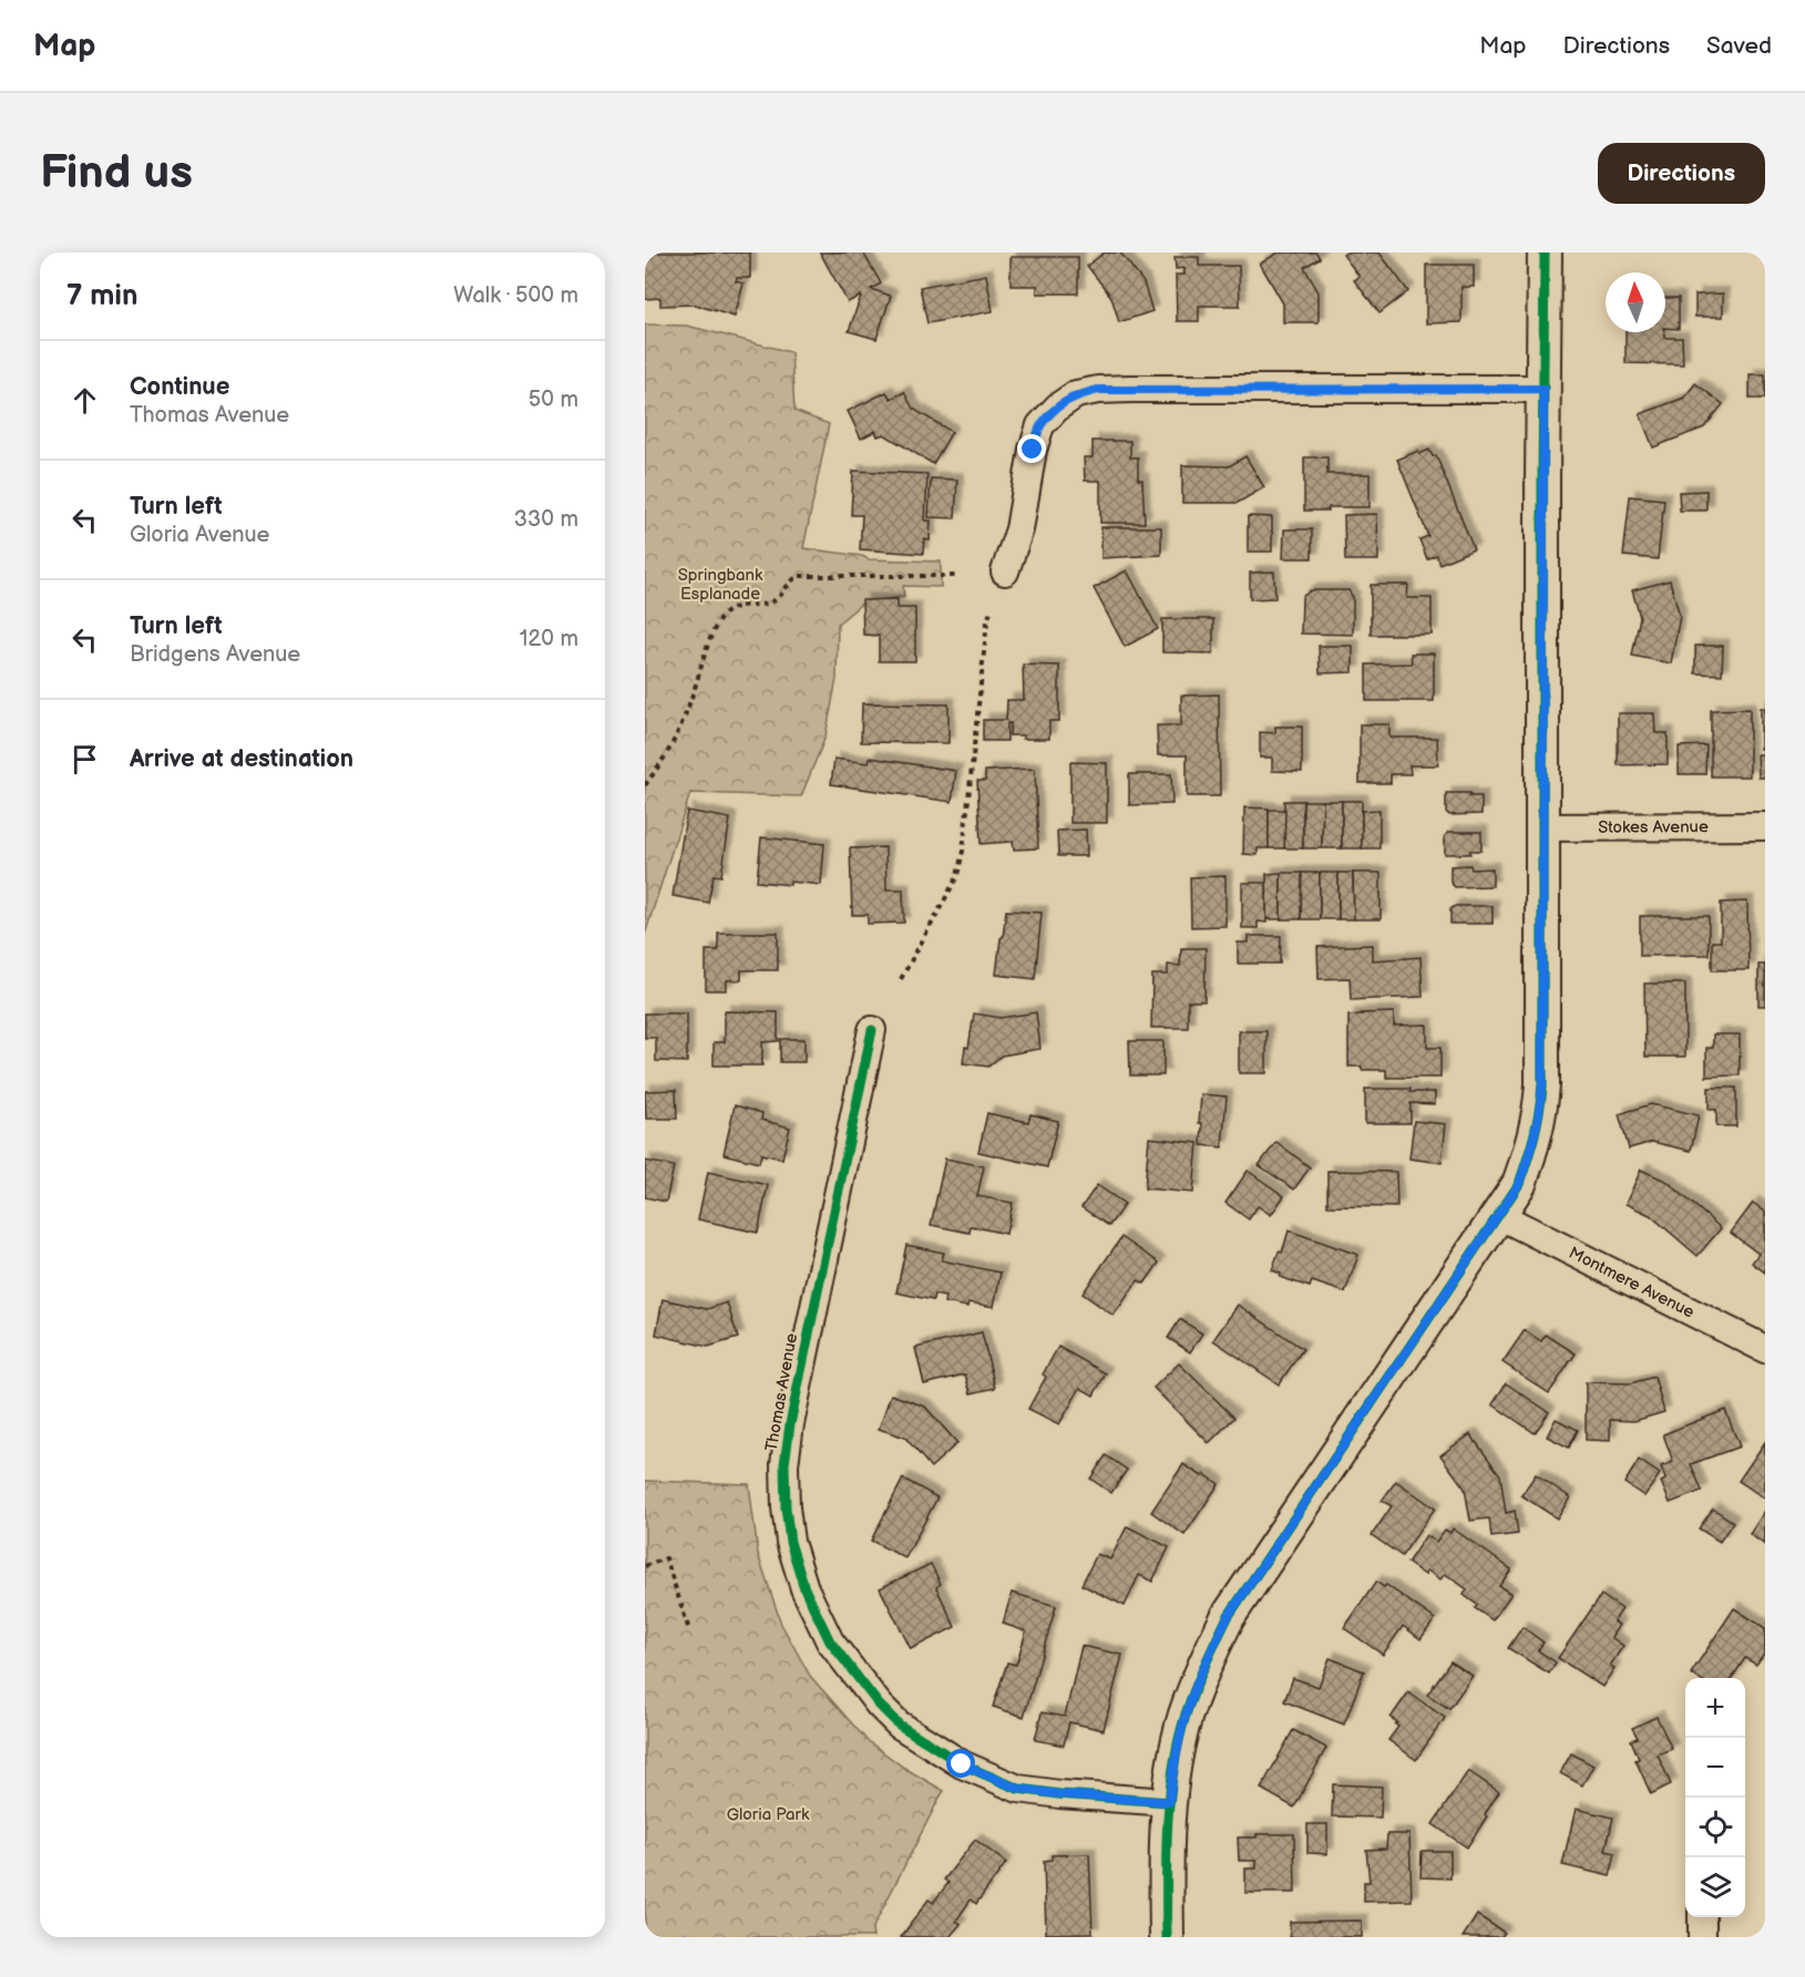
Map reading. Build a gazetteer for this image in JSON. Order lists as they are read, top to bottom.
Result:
{
  "streets": {
    "street": ["Stokes Avenue", "Montmere Avenue", "Thomas Avenue"]
  },
  "parks": ["Springbank Esplanade", "Gloria Park"],
  "north": "top",
  "page": {
    "header": "Map",
    "nav": ["Map", "Directions", "Saved"],
    "buttons": "Directions",
    "title": "Find us",
    "heading": ["7 min", "Walk · 500 m"],
    "list": [
      ["Continue", "Thomas Avenue", "50 m"],
      ["Turn left", "Gloria Avenue", "330 m"],
      ["Turn left", "Bridgens Avenue", "120 m"],
      "Arrive at destination"
    ],
    "map_buttons": ["+", "−"]
  }
}
